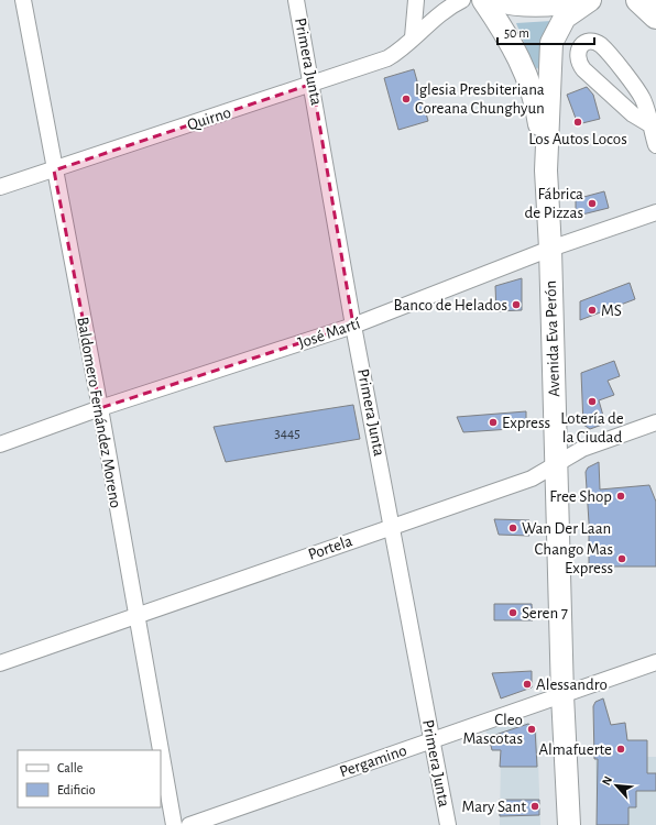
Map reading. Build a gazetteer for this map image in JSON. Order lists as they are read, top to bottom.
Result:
{
  "streets": {
    "main road": ["Avenida Eva Perón"],
    "street": [
      "Primera Junta",
      "Quirno",
      "José Martí",
      "Baldomero Fernández Moreno",
      "Portela",
      "Pergamino"
    ]
  },
  "crossings": [
    ["Primera Junta", "Quirno"],
    ["Primera Junta", "José Martí"],
    ["Primera Junta", "Portela"],
    ["Primera Junta", "Pergamino"],
    ["Quirno", "Baldomero Fernández Moreno"],
    ["José Martí", "Avenida Eva Perón"],
    ["José Martí", "Baldomero Fernández Moreno"],
    ["Avenida Eva Perón", "Portela"],
    ["Avenida Eva Perón", "Pergamino"],
    ["Baldomero Fernández Moreno", "Portela"]
  ],
  "places": [
    "Iglesia Presbiteriana Coreana Chunghyun",
    "Los Autos Locos",
    "Fábrica de Pizzas",
    "Banco de Helados",
    "MS",
    "Lotería de la Ciudad",
    "Express",
    "Free Shop",
    "Wan Der Laan",
    "Chango Mas Express",
    "Seren 7",
    "Alessandro",
    "Cleo Mascotas",
    "Almafuerte",
    "Mary Sant"
  ],
  "house_numbers": ["3445"],
  "legend": ["Calle", "Edificio"],
  "scale_bar": "50 m",
  "north": "top left"
}
